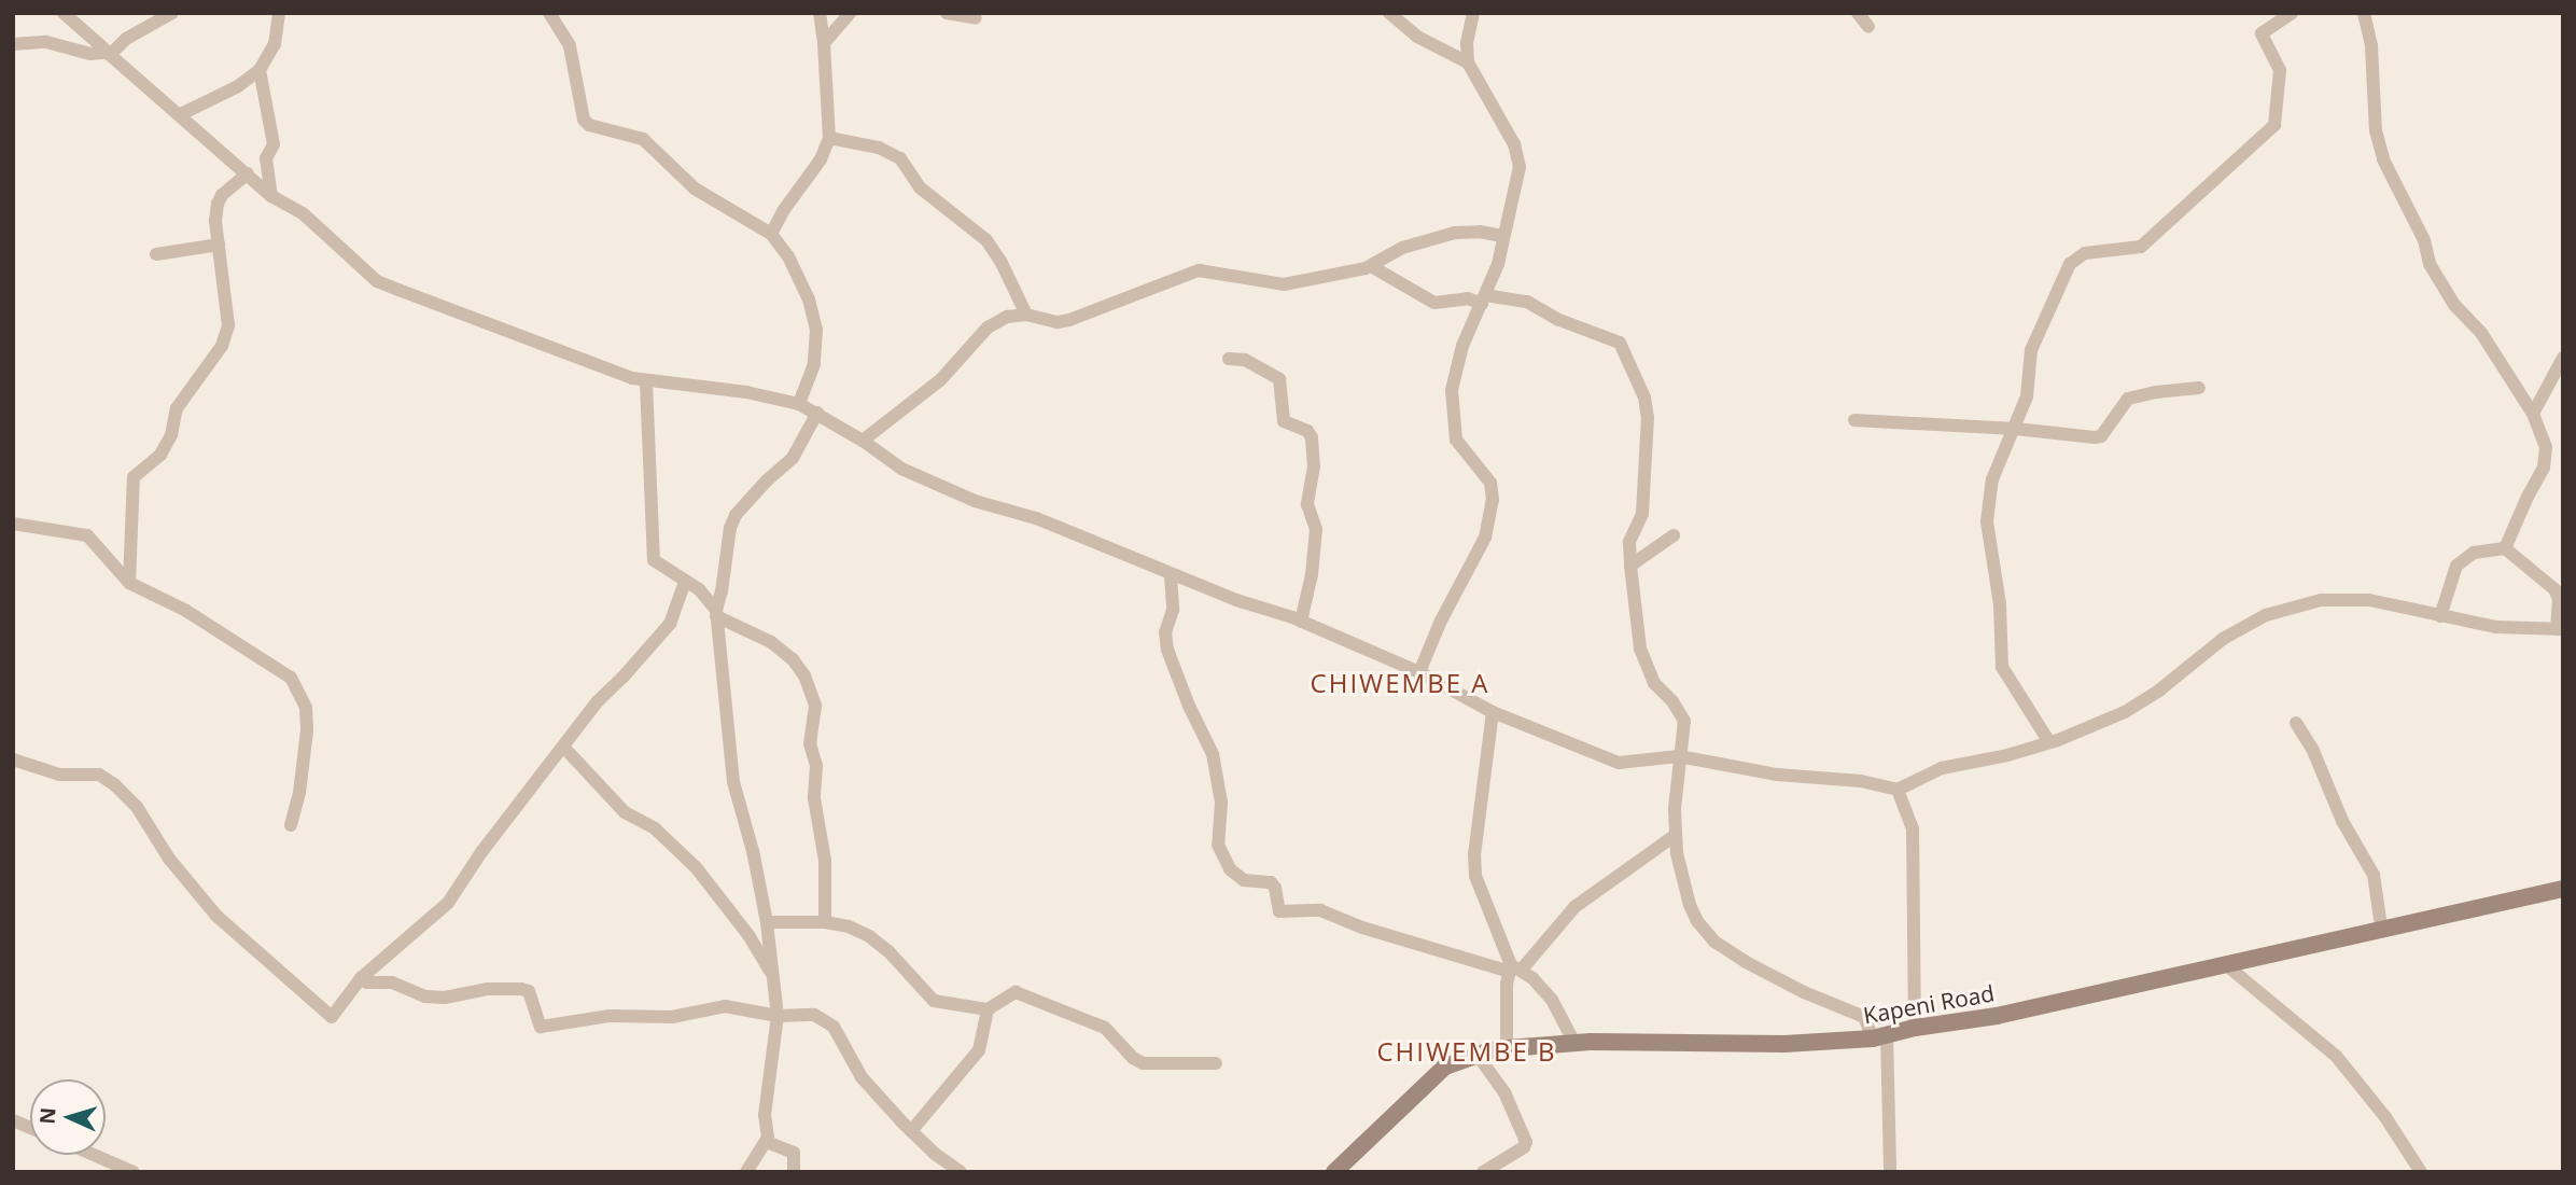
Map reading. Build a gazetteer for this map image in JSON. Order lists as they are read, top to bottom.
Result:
{
  "streets": {
    "main road": ["Kapeni Road"]
  },
  "districts": ["CHIWEMBE A", "CHIWEMBE B"],
  "north": "left"
}
